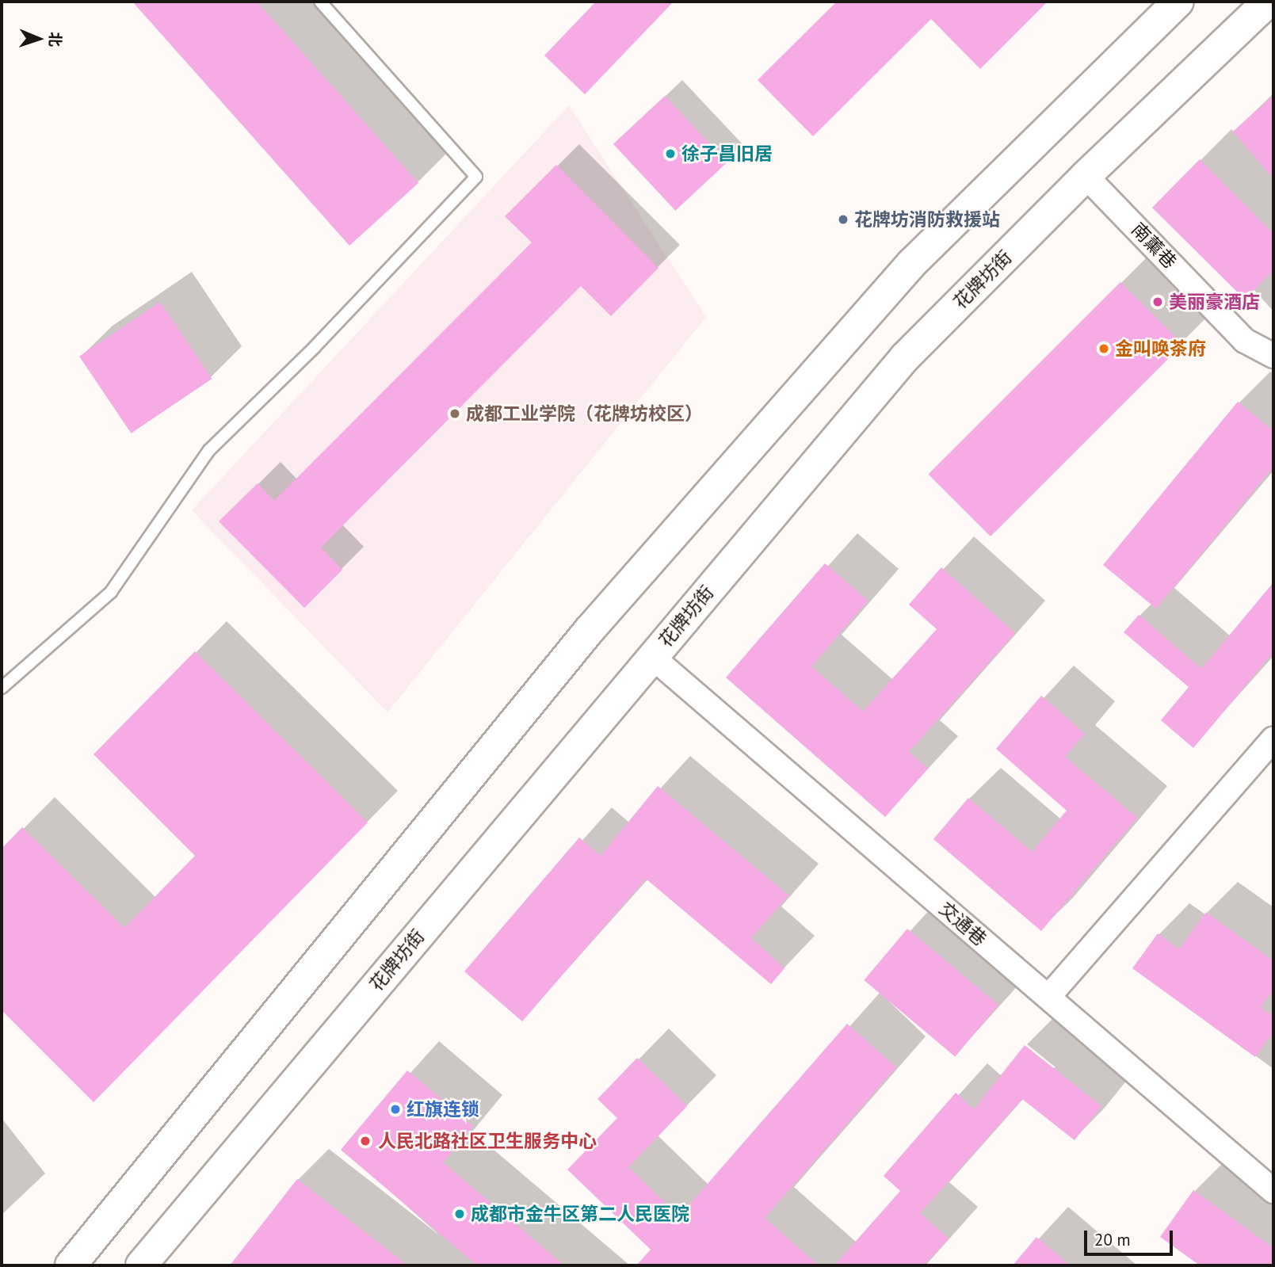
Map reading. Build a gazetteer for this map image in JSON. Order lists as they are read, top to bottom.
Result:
{
  "streets": {
    "main road": ["花牌坊街"],
    "street": ["南薰巷", "交通巷"]
  },
  "crossings": [
    ["南薰巷", "花牌坊街"],
    ["花牌坊街", "交通巷"]
  ],
  "places": [
    "徐子昌旧居",
    "花牌坊消防救援站",
    "美丽豪酒店",
    "金叫唤茶府",
    "成都工业学院（花牌坊校区）",
    "红旗连锁",
    "人民北路社区卫生服务中心",
    "成都市金牛区第二人民医院"
  ],
  "scale_bar": "20 m",
  "north": "right"
}
